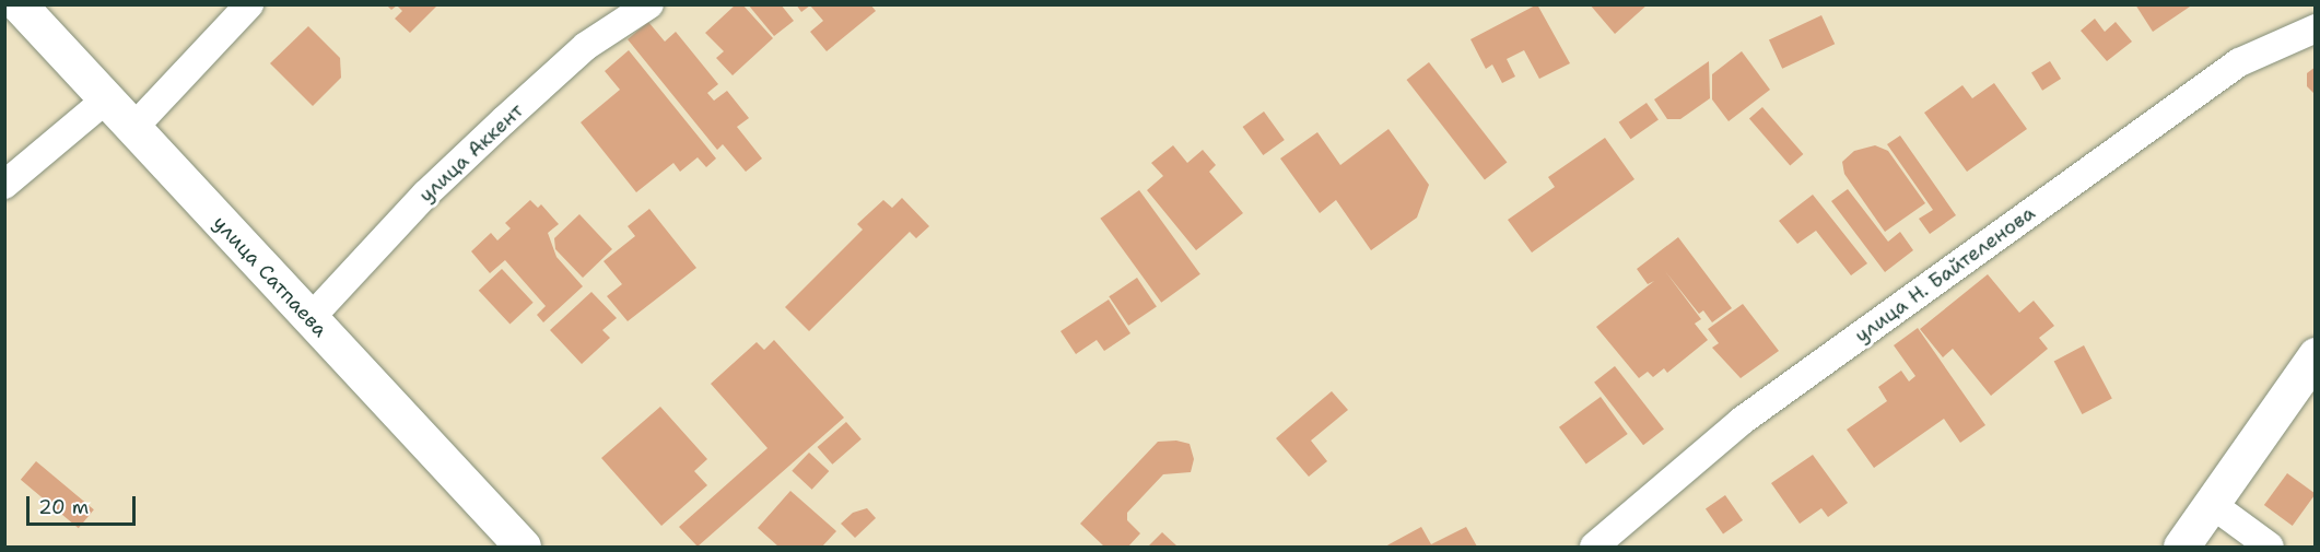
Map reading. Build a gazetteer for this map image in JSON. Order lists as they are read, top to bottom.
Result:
{
  "streets": {
    "street": ["улица Аккент", "улица Н. Байтеленова", "улица Сатпаева"]
  },
  "crossings": [
    ["улица Аккент", "улица Сатпаева"]
  ],
  "scale_bar": "20 m"
}
